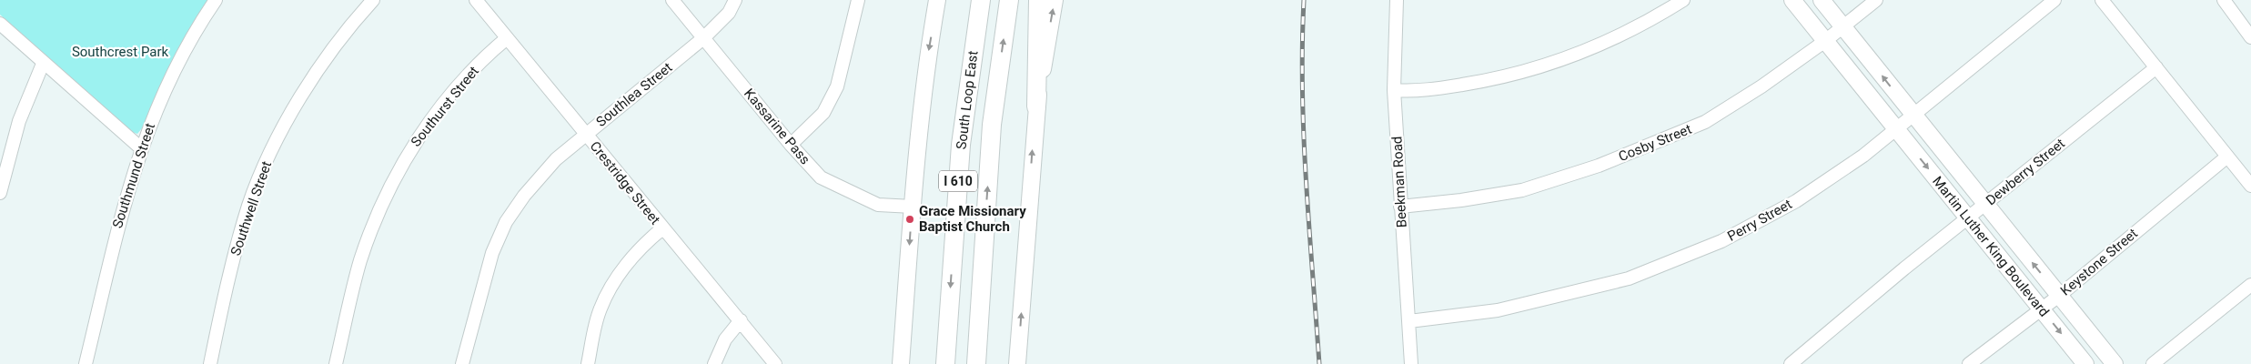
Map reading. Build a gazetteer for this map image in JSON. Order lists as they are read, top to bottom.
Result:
{
  "streets": {
    "highway": ["South Loop East", "I 610"],
    "main road": ["Martin Luther King Boulevard"],
    "street": [
      "Southlea Street",
      "Southurst Street",
      "Kassarine Pass",
      "Cosby Street",
      "Dewberry Street",
      "Southmund Street",
      "Beekman Road",
      "Crestridge Street",
      "Southwell Street",
      "Perry Street",
      "Keystone Street"
    ]
  },
  "crossings": [
    ["Southlea Street", "Kassarine Pass"],
    ["Southlea Street", "Crestridge Street"],
    ["Southurst Street", "Crestridge Street"],
    ["Cosby Street", "Beekman Road"],
    ["Cosby Street", "Martin Luther King Boulevard"],
    ["Dewberry Street", "Martin Luther King Boulevard"],
    ["Beekman Road", "Perry Street"],
    ["Perry Street", "Martin Luther King Boulevard"],
    ["Martin Luther King Boulevard", "Keystone Street"]
  ],
  "parks": ["Southcrest Park"],
  "places": ["Grace Missionary Baptist Church"]
}
